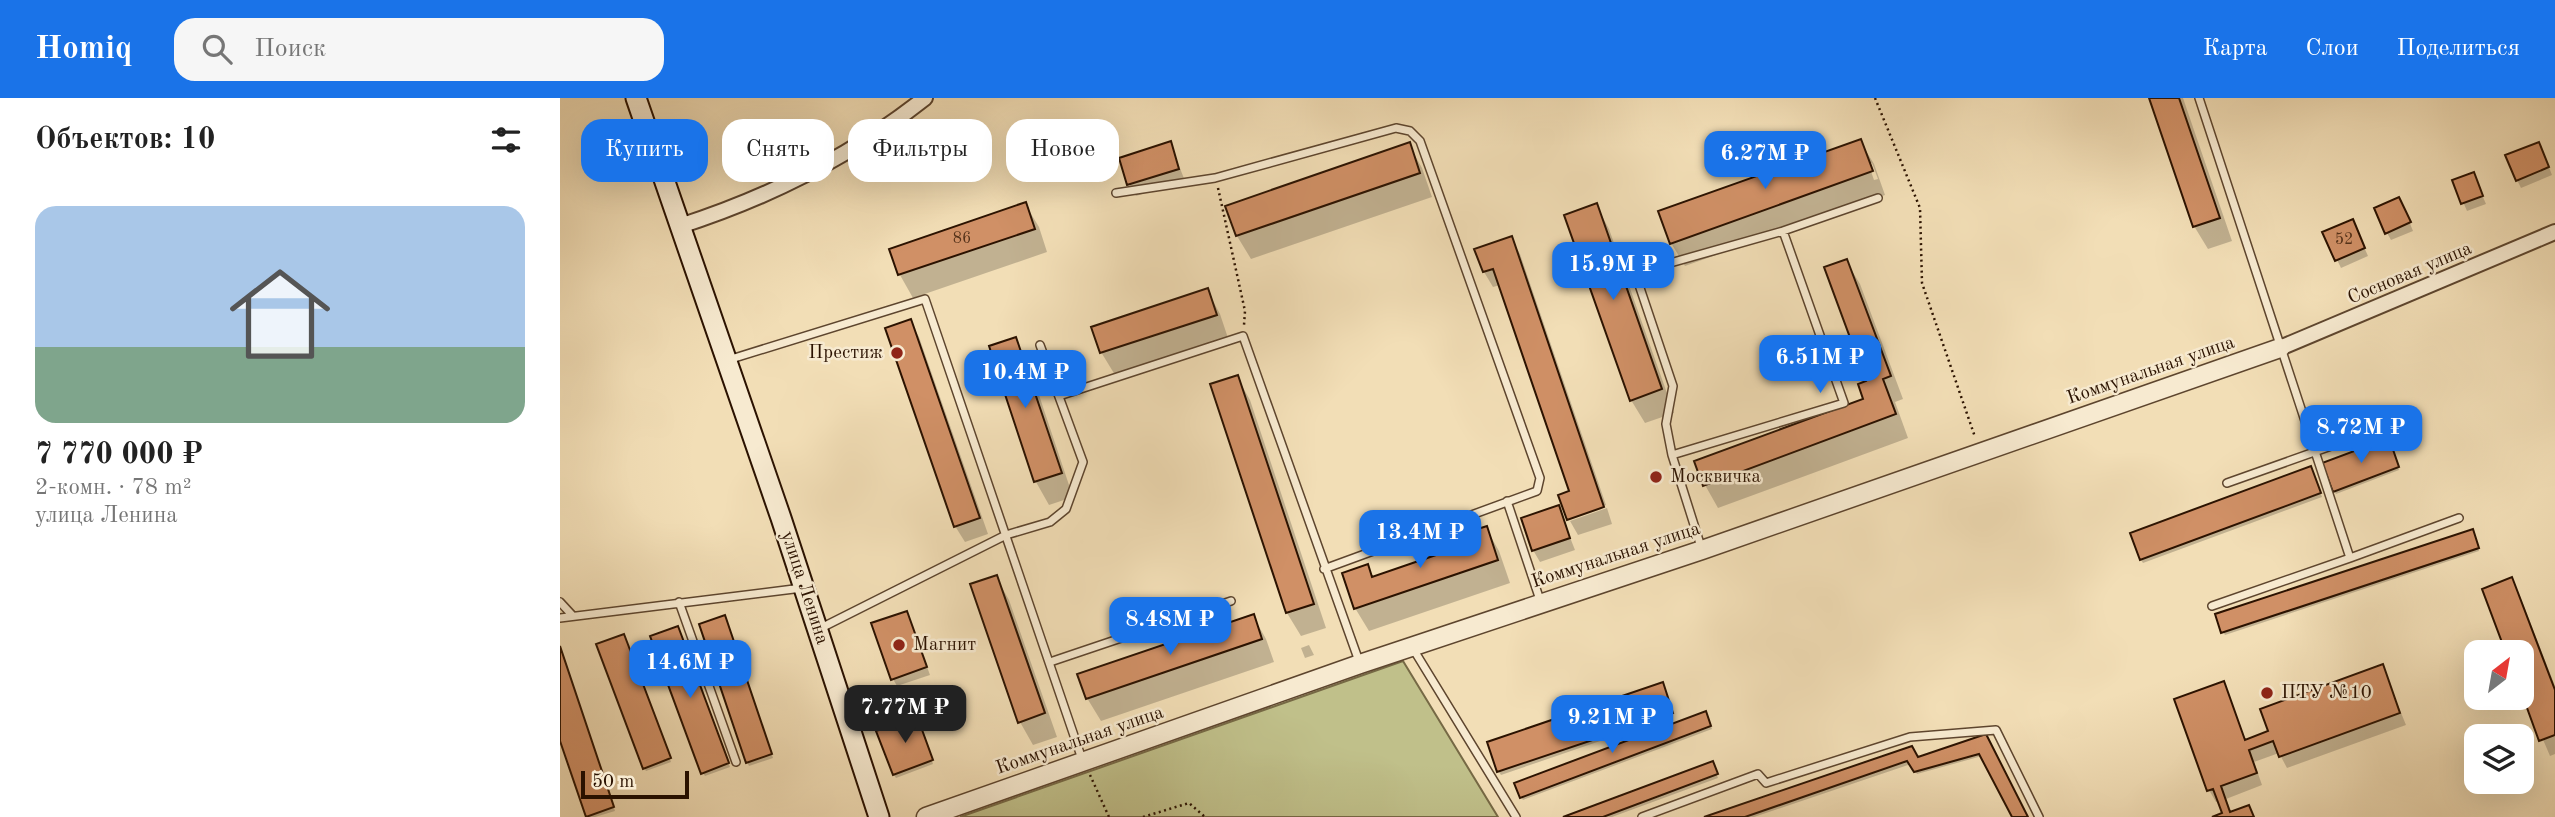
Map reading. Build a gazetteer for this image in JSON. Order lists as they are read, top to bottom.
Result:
{
  "streets": {
    "main road": ["улица Ленина"],
    "street": ["Сосновая улица", "Коммунальная улица"]
  },
  "crossings": [
    ["Сосновая улица", "Коммунальная улица"]
  ],
  "places": [
    "Престиж",
    "Москвичка",
    "Магнит",
    "ПТУ №10"
  ],
  "house_numbers": ["86", "52"],
  "scale_bar": "50 m",
  "north": "top right",
  "page": {
    "header": "Homiq",
    "search": "Поиск",
    "nav": ["Карта", "Слои", "Поделиться"],
    "heading": "Объектов: 10",
    "chip": [
      "Купить",
      "Снять",
      "Фильтры",
      "Новое"
    ],
    "price": [
      "6.27M ₽",
      "15.9M ₽",
      "6.51M ₽",
      "10.4M ₽",
      "8.72M ₽",
      "13.4M ₽",
      "8.48M ₽",
      "14.6M ₽",
      "7.77M ₽",
      "9.21M ₽"
    ],
    "list": [
      {
        "name": "7 770 000 ₽",
        "note": "2-комн. · 78 m² · улица Ленина"
      }
    ],
    "scale": "50 m"
  }
}
